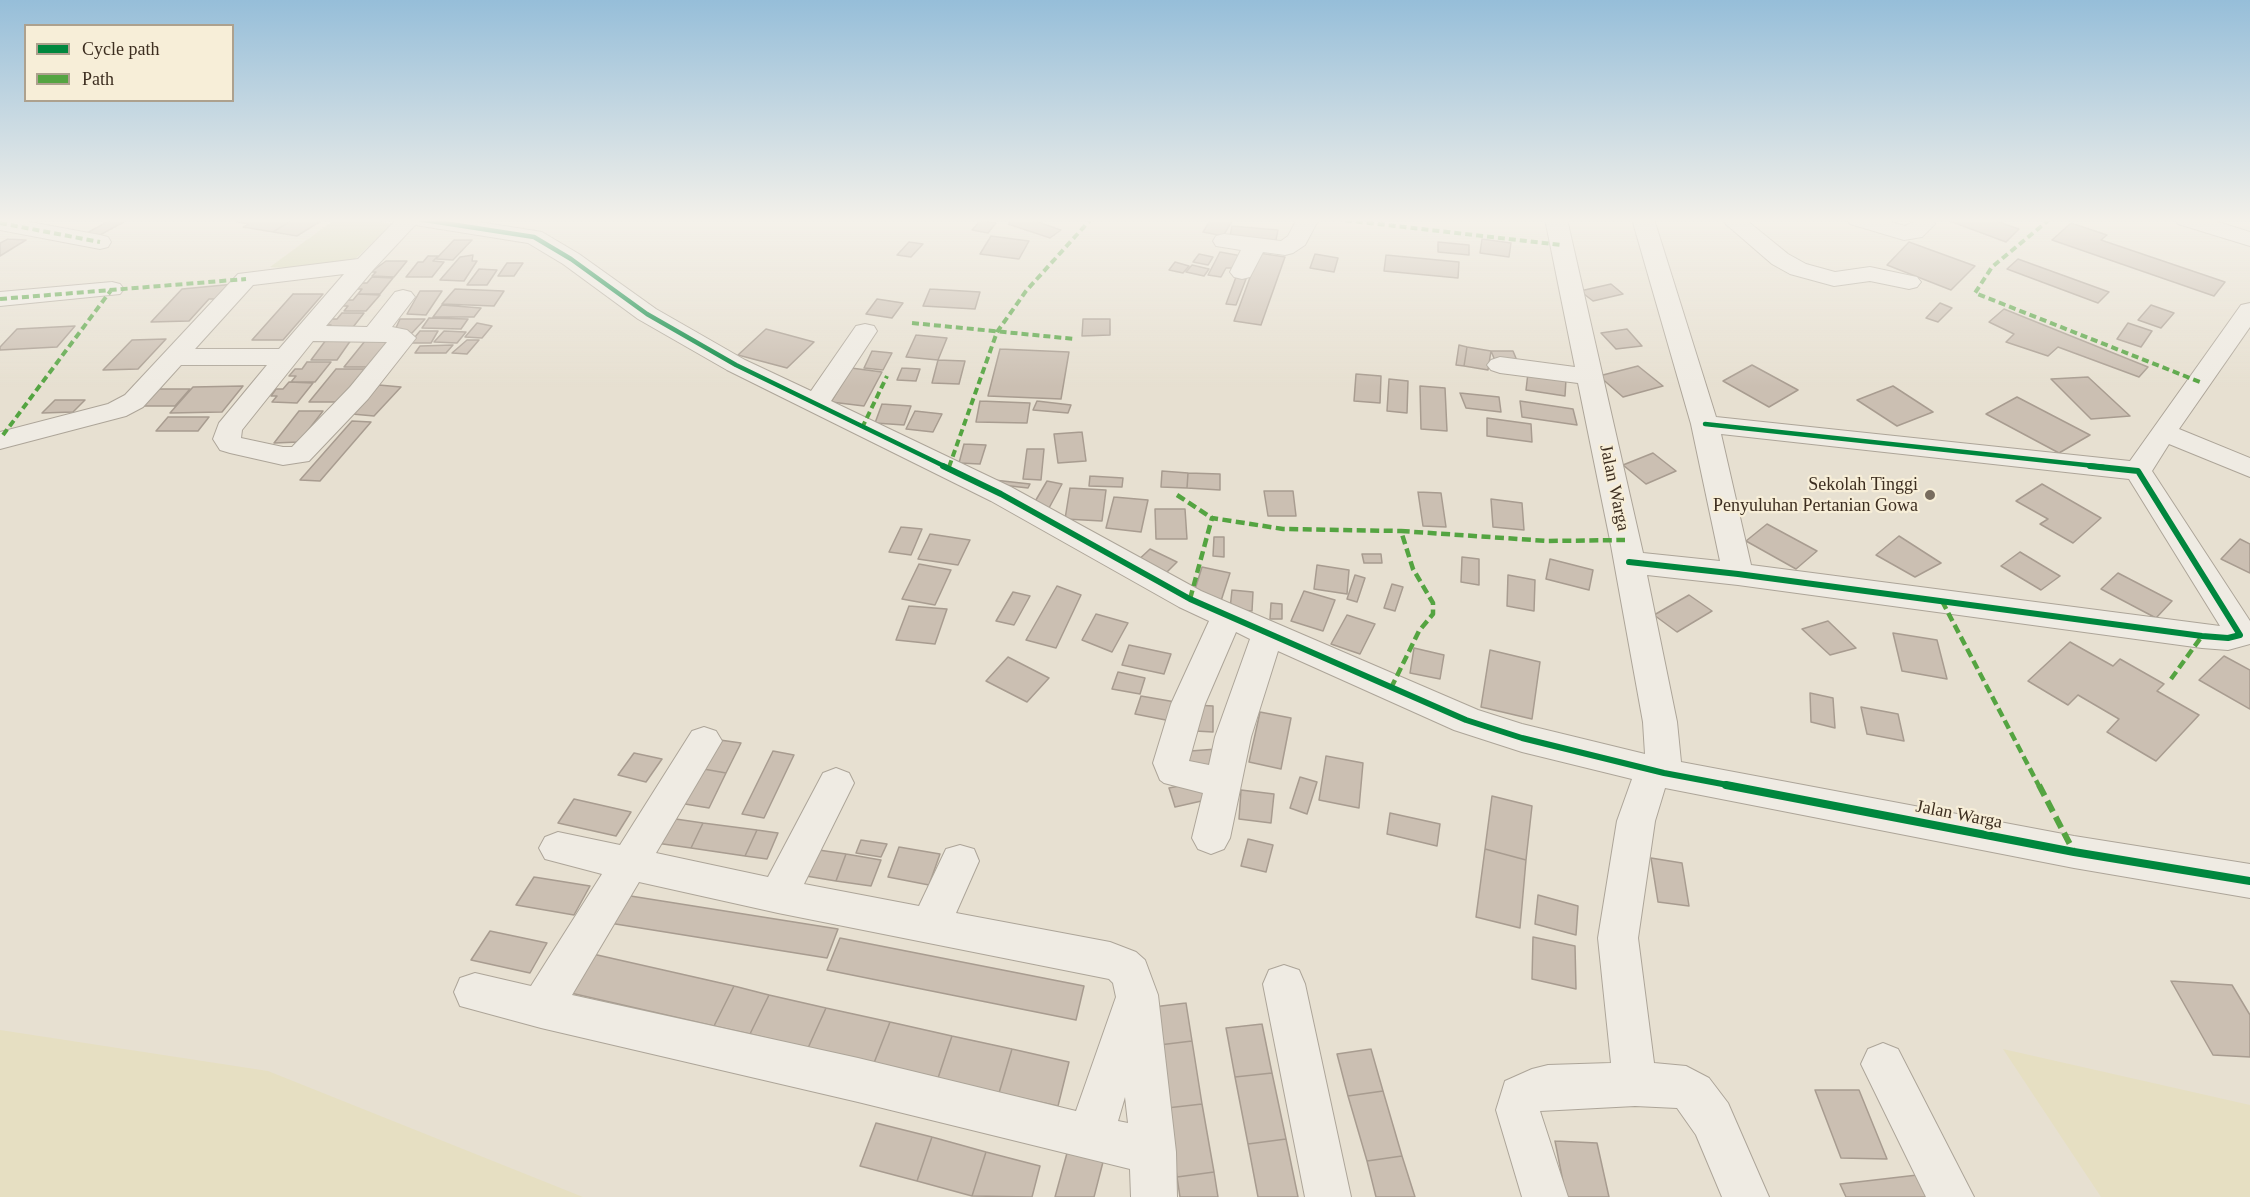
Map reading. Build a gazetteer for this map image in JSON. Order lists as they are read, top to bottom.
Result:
{
  "streets": {
    "street": ["Jalan Warga"]
  },
  "places": ["Sekolah Tinggi Penyuluhan Pertanian Gowa"],
  "legend": ["Cycle path", "Path"]
}
